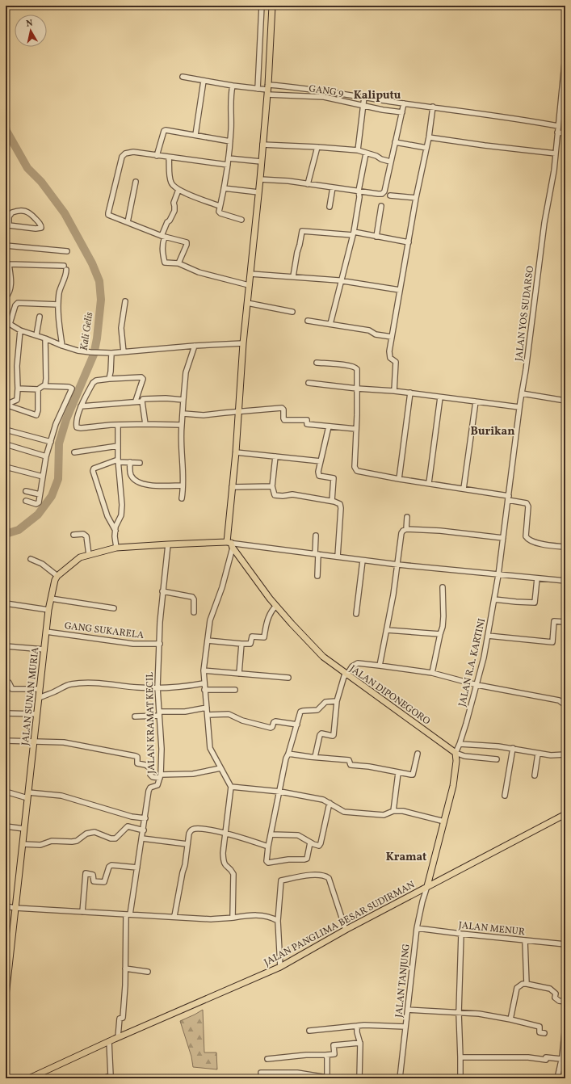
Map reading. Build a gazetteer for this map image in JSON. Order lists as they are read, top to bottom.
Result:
{
  "streets": {
    "main road": ["JALAN DIPONEGORO", "JALAN SUNAN MURIA", "JALAN PANGLIMA BESAR SUDIRMAN"],
    "street": [
      "GANG 9",
      "JALAN YOS SUDARSO",
      "GANG SUKARELA",
      "JALAN R.A. KARTINI",
      "JALAN KRAMAT KECIL",
      "JALAN MENUR",
      "JALAN TANJUNG"
    ]
  },
  "crossings": [
    ["JALAN YOS SUDARSO", "JALAN R.A. KARTINI"],
    ["GANG SUKARELA", "JALAN SUNAN MURIA"],
    ["GANG SUKARELA", "JALAN KRAMAT KECIL"],
    ["JALAN R.A. KARTINI", "JALAN DIPONEGORO"],
    ["JALAN KRAMAT KECIL", "JALAN PANGLIMA BESAR SUDIRMAN"],
    ["JALAN PANGLIMA BESAR SUDIRMAN", "JALAN TANJUNG"],
    ["JALAN MENUR", "JALAN TANJUNG"]
  ],
  "districts": ["Kaliputu", "Burikan", "Kramat"],
  "water": ["Kali Gelis"],
  "north": "top"
}
